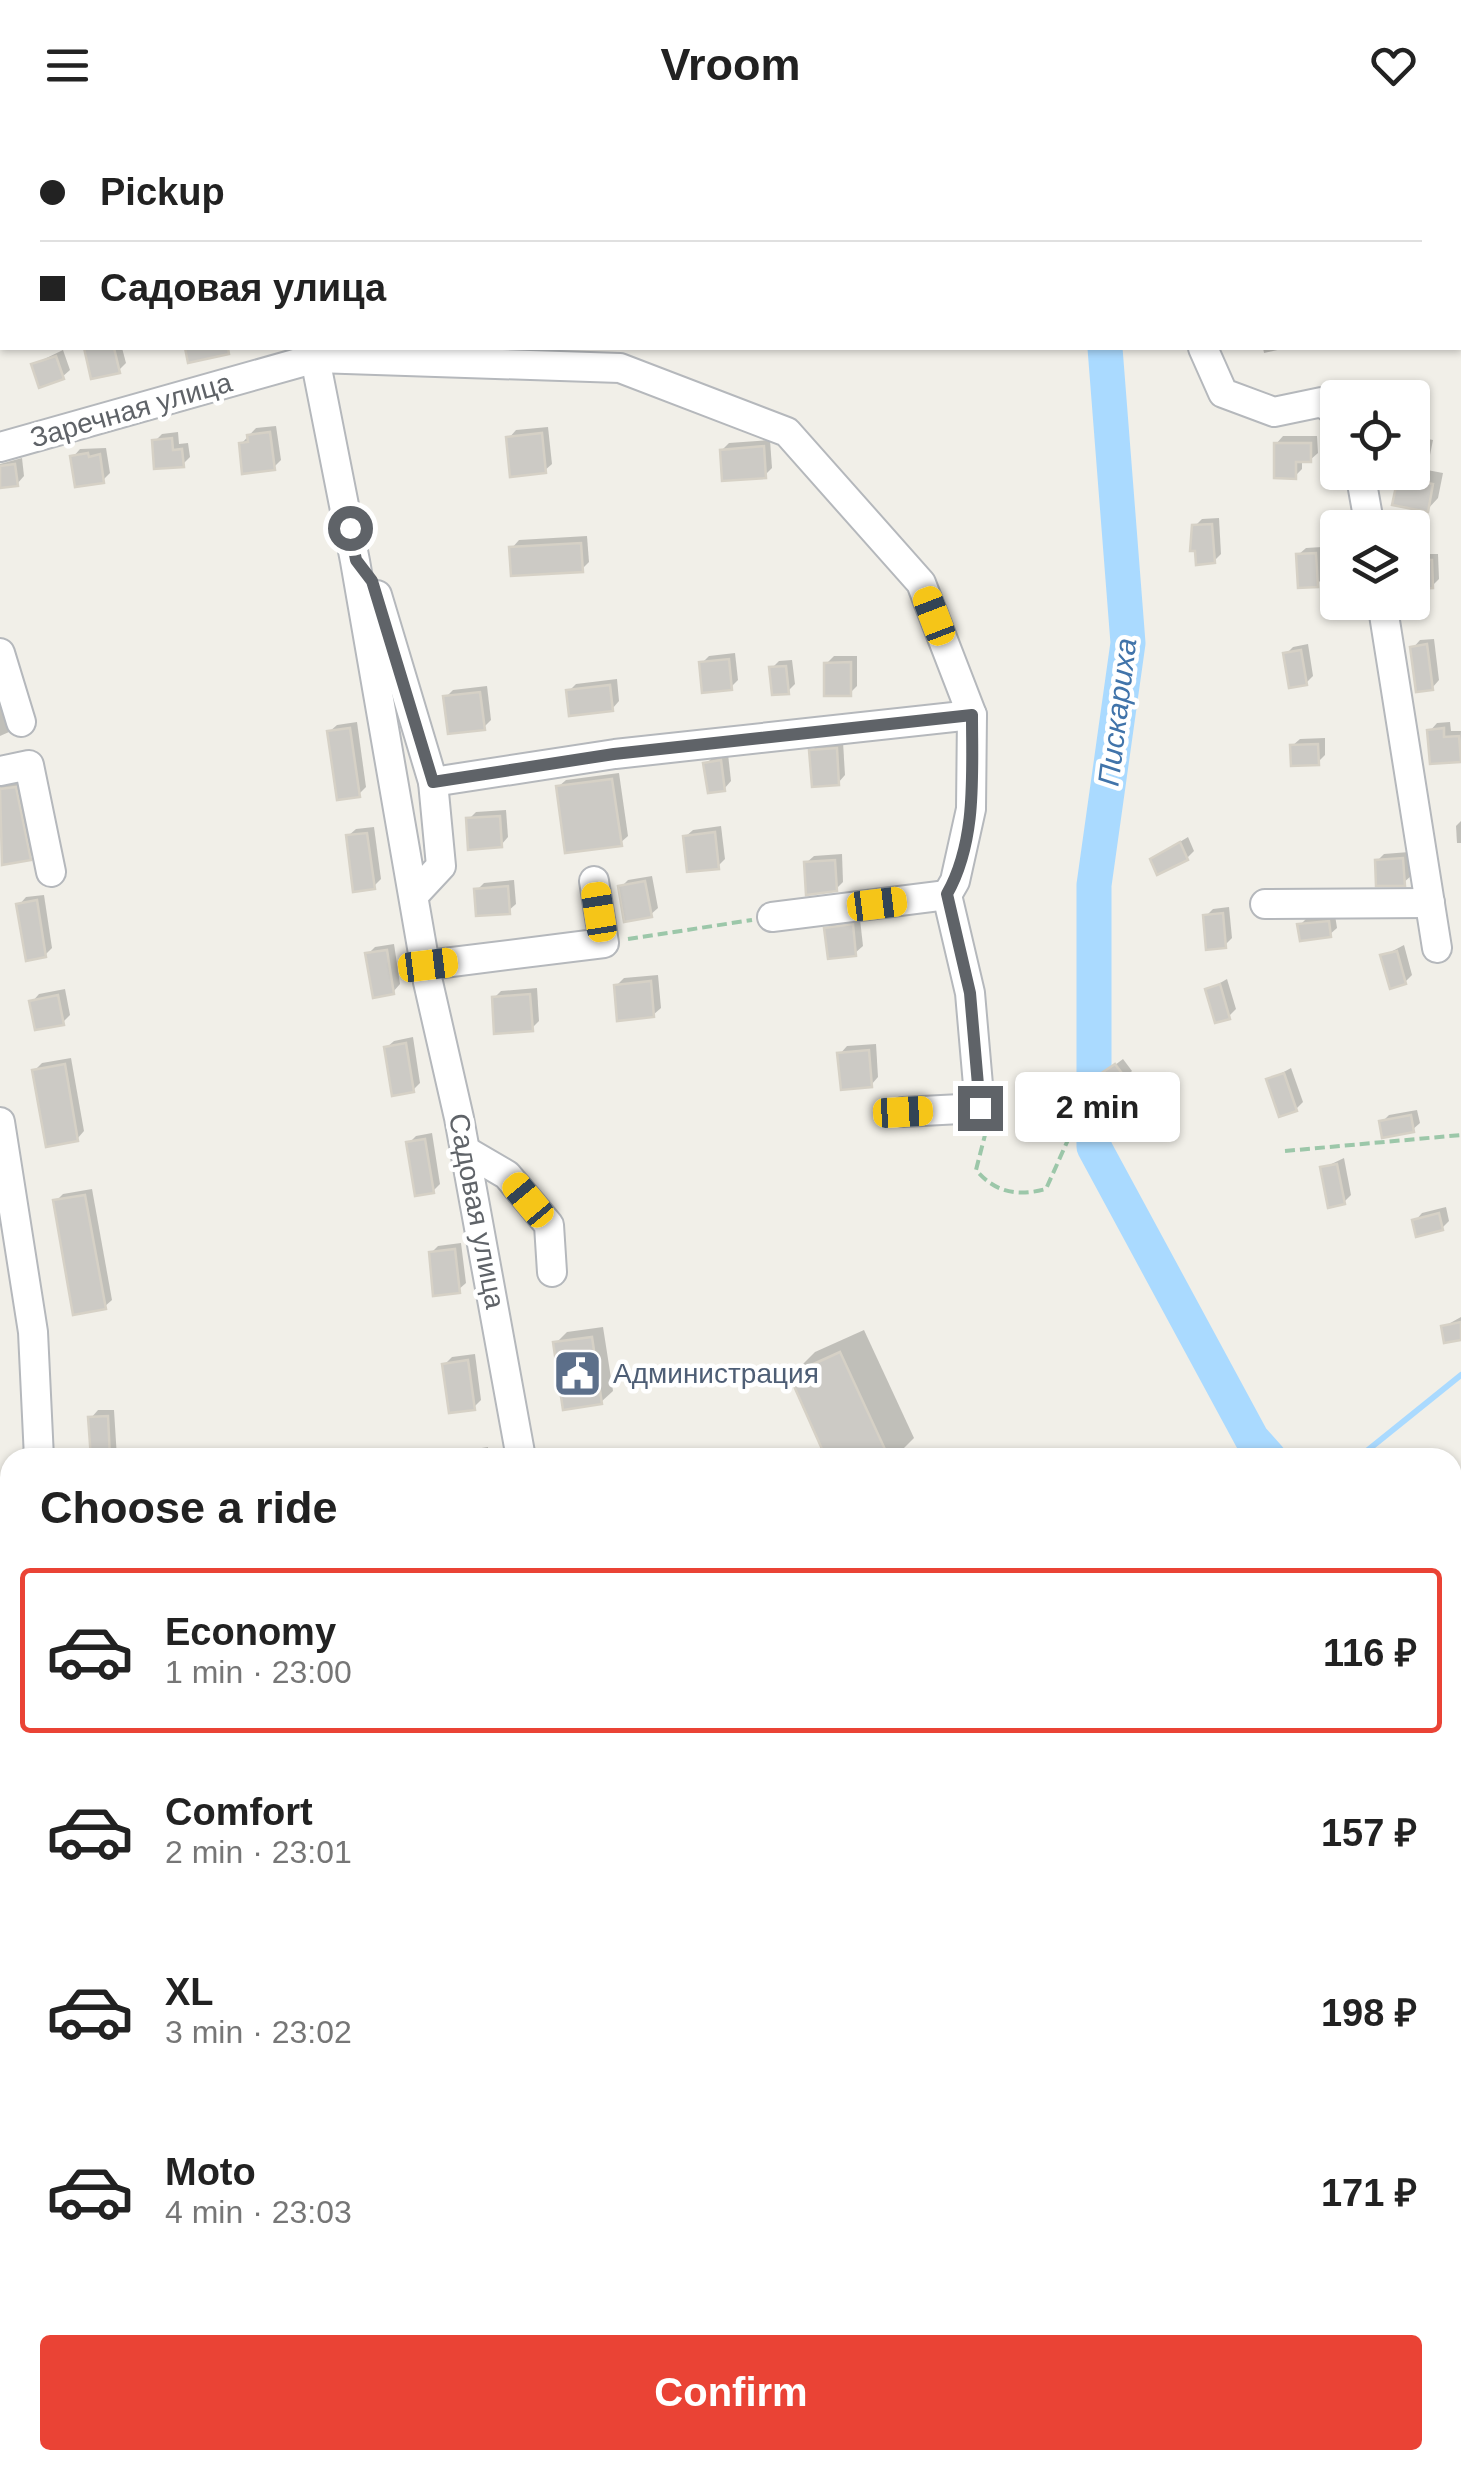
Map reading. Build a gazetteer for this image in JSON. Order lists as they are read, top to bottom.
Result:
{
  "streets": {
    "street": ["Заречная улица", "Садовая улица"]
  },
  "crossings": [
    ["Заречная улица", "Садовая улица"]
  ],
  "water": ["Пискариха"],
  "places": {
    "public building": ["Администрация"]
  },
  "page": {
    "header": "Vroom",
    "banner": ["Pickup", "Садовая улица"],
    "bubble": "2 min",
    "heading": "Choose a ride",
    "list": [
      {
        "name": "Economy",
        "note": "1 min · 23:00",
        "value": "116 ₽"
      },
      {
        "name": "Comfort",
        "note": "2 min · 23:01",
        "value": "157 ₽"
      },
      {
        "name": "XL",
        "note": "3 min · 23:02",
        "value": "198 ₽"
      },
      {
        "name": "Moto",
        "note": "4 min · 23:03",
        "value": "171 ₽"
      }
    ],
    "buttons": "Confirm"
  }
}
